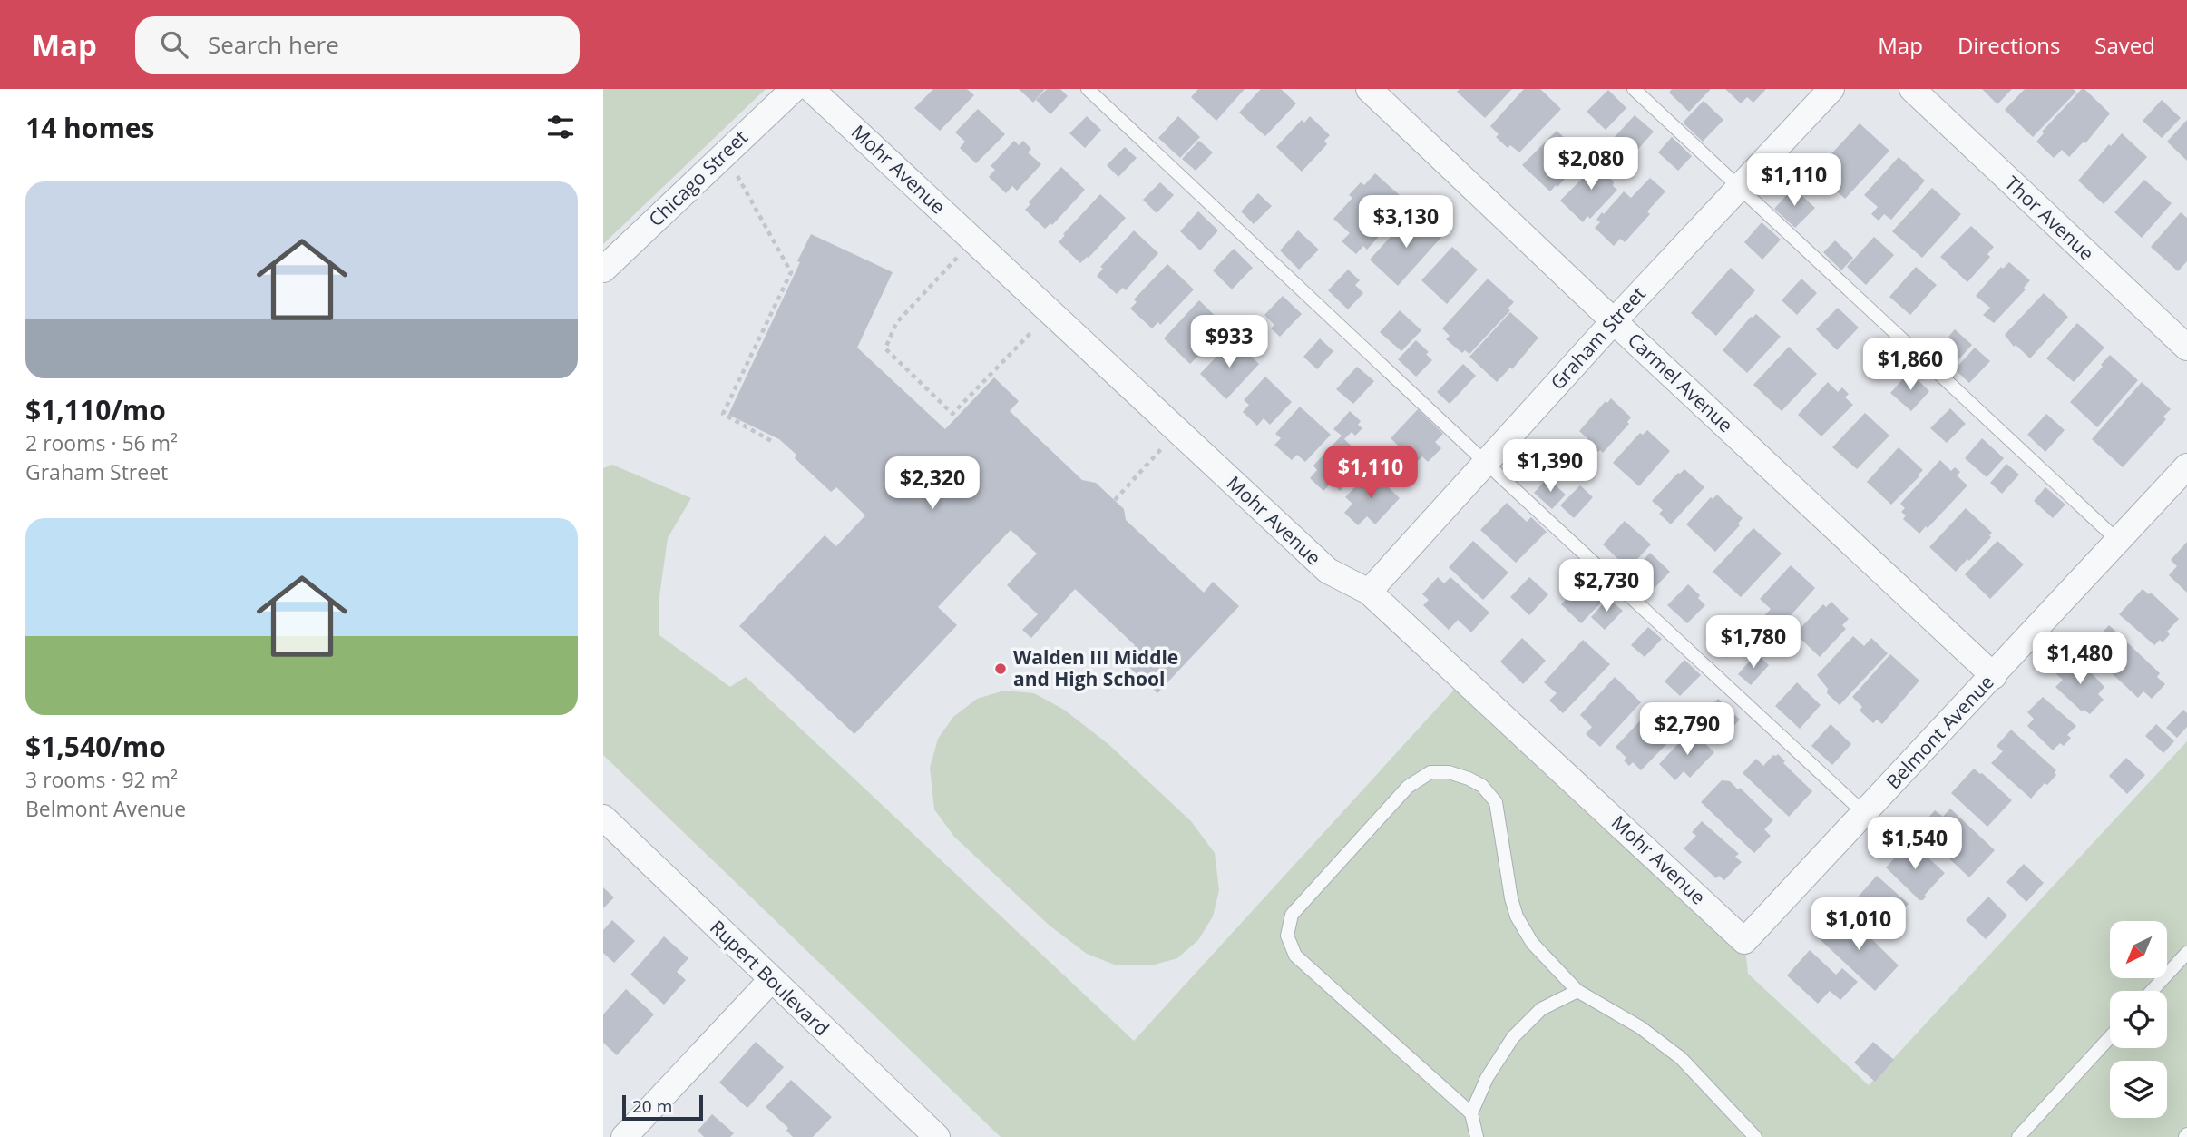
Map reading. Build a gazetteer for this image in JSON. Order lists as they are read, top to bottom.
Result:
{
  "streets": {
    "street": [
      "Mohr Avenue",
      "Chicago Street",
      "Thor Avenue",
      "Graham Street",
      "Carmel Avenue",
      "Belmont Avenue",
      "Rupert Boulevard"
    ]
  },
  "crossings": [
    ["Mohr Avenue", "Graham Street"],
    ["Mohr Avenue", "Belmont Avenue"],
    ["Graham Street", "Carmel Avenue"],
    ["Carmel Avenue", "Belmont Avenue"]
  ],
  "places": ["Walden III Middle and High School"],
  "scale_bar": "20 m",
  "north": "bottom left",
  "page": {
    "header": "Map",
    "search": "Search here",
    "nav": ["Map", "Directions", "Saved"],
    "heading": "14 homes",
    "price": [
      "$2,080",
      "$1,110",
      "$3,130",
      "$933",
      "$1,860",
      "$1,390",
      "$1,110",
      "$2,320",
      "$2,730",
      "$1,780",
      "$1,480",
      "$2,790",
      "$1,540",
      "$1,010"
    ],
    "list": [
      {
        "name": "$1,110/mo",
        "note": "2 rooms · 56 m² · Graham Street"
      },
      {
        "name": "$1,540/mo",
        "note": "3 rooms · 92 m² · Belmont Avenue"
      }
    ],
    "scale": "20 m"
  }
}
